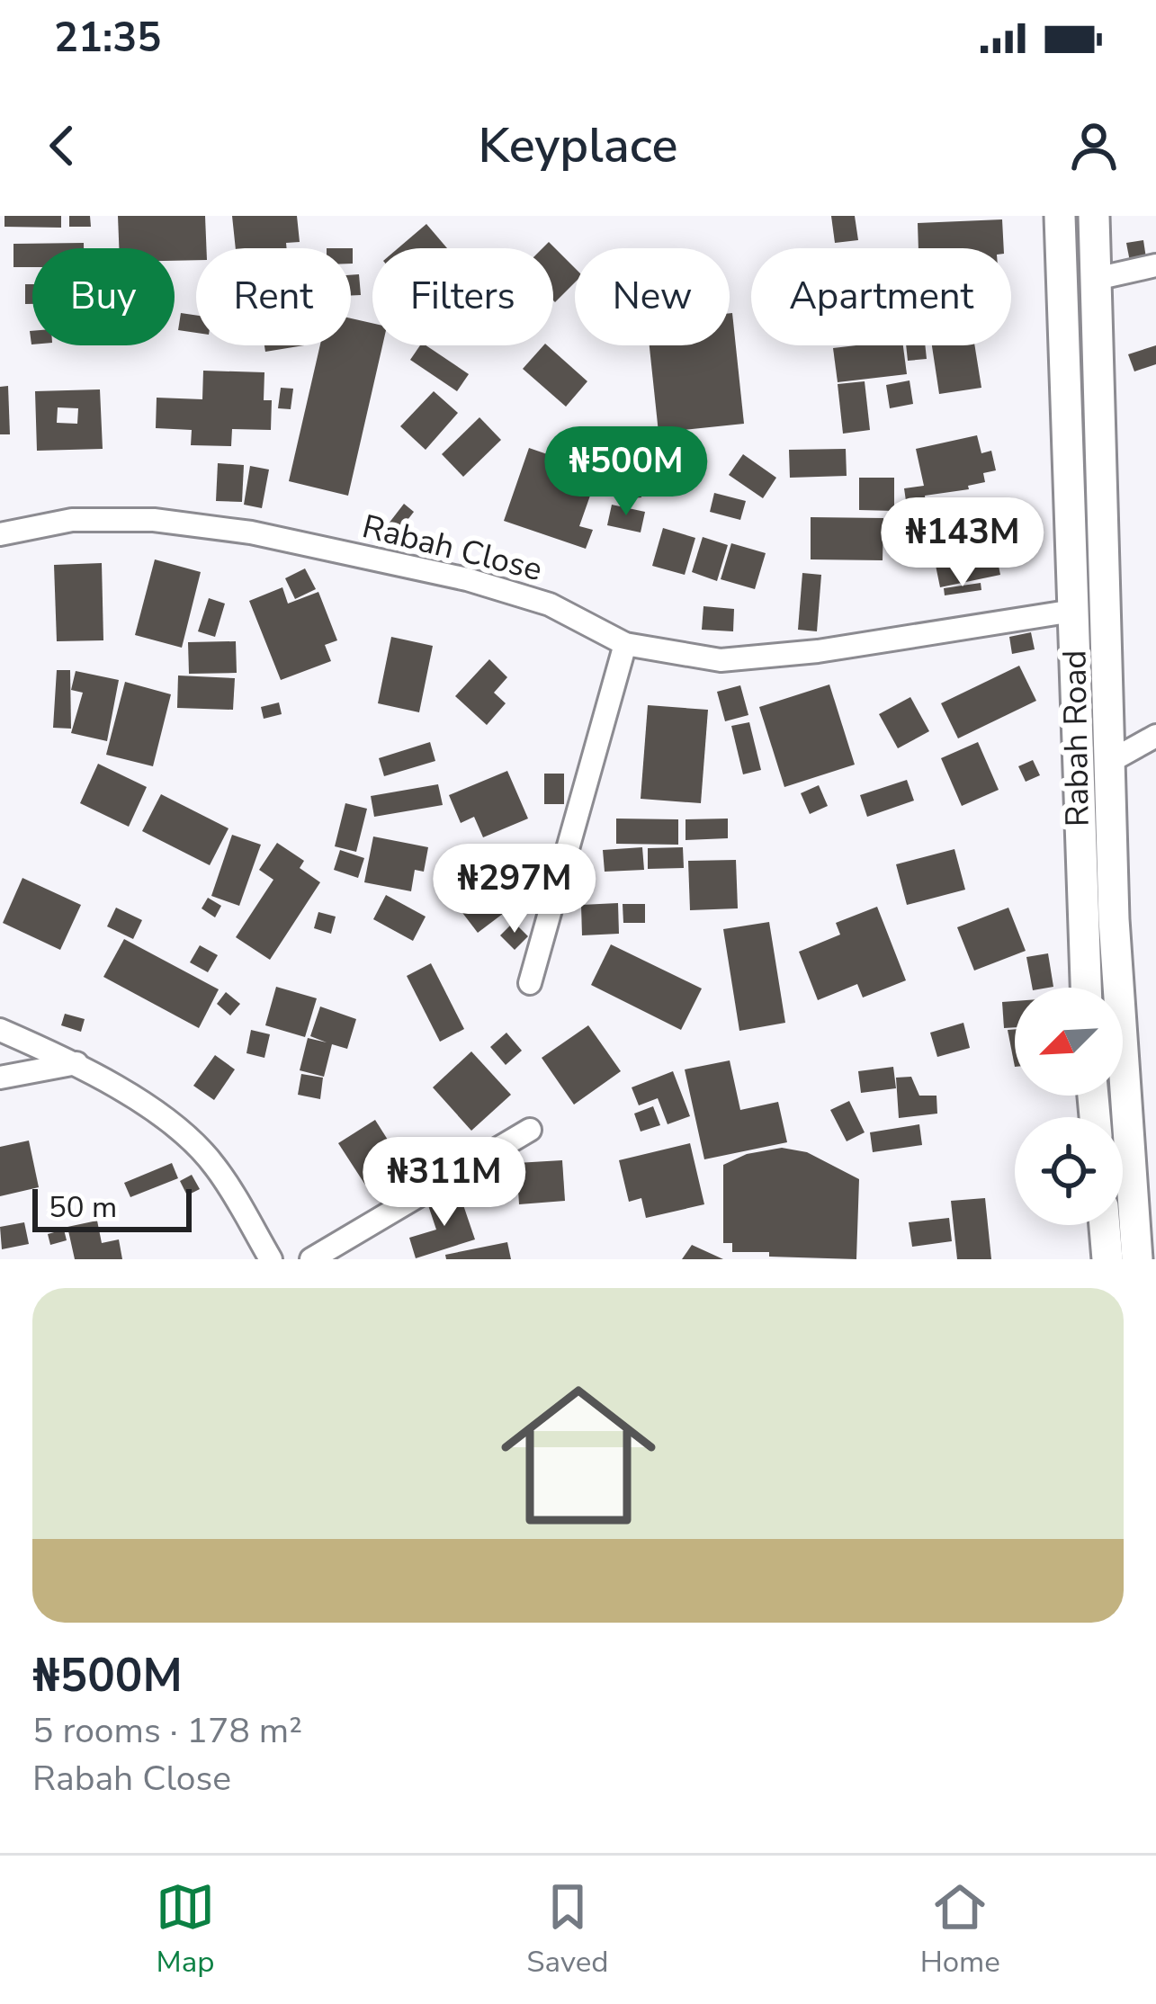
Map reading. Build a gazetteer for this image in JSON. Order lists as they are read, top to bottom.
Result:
{
  "streets": {
    "main road": ["Rabah Road"],
    "street": ["Rabah Close"]
  },
  "crossings": [
    ["Rabah Close", "Rabah Road"]
  ],
  "scale_bar": "50 m",
  "north": "bottom left",
  "page": {
    "status": "21:35",
    "header": "Keyplace",
    "chip": [
      "Buy",
      "Rent",
      "Filters",
      "New",
      "Apartment"
    ],
    "price": [
      "₦500M",
      "₦143M",
      "₦297M",
      "₦311M"
    ],
    "scale": "50 m",
    "list": [
      {
        "name": "₦500M",
        "note": "5 rooms · 178 m² · Rabah Close"
      }
    ],
    "tabs": ["Map", "Saved", "Home"]
  }
}
